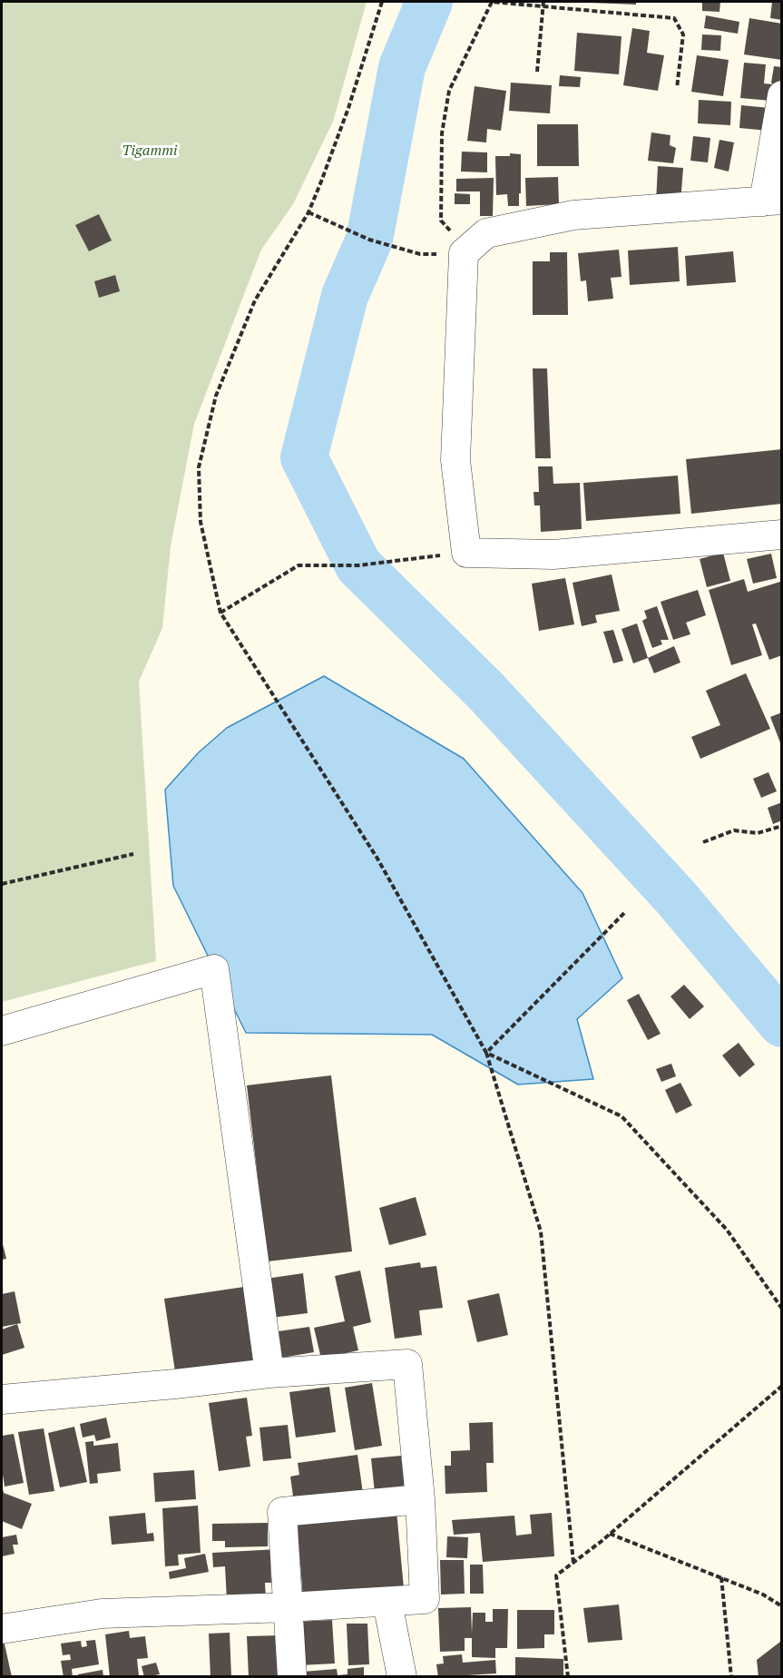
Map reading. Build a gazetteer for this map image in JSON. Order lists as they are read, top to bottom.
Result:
{
  "parks": ["Tigammi"]
}
